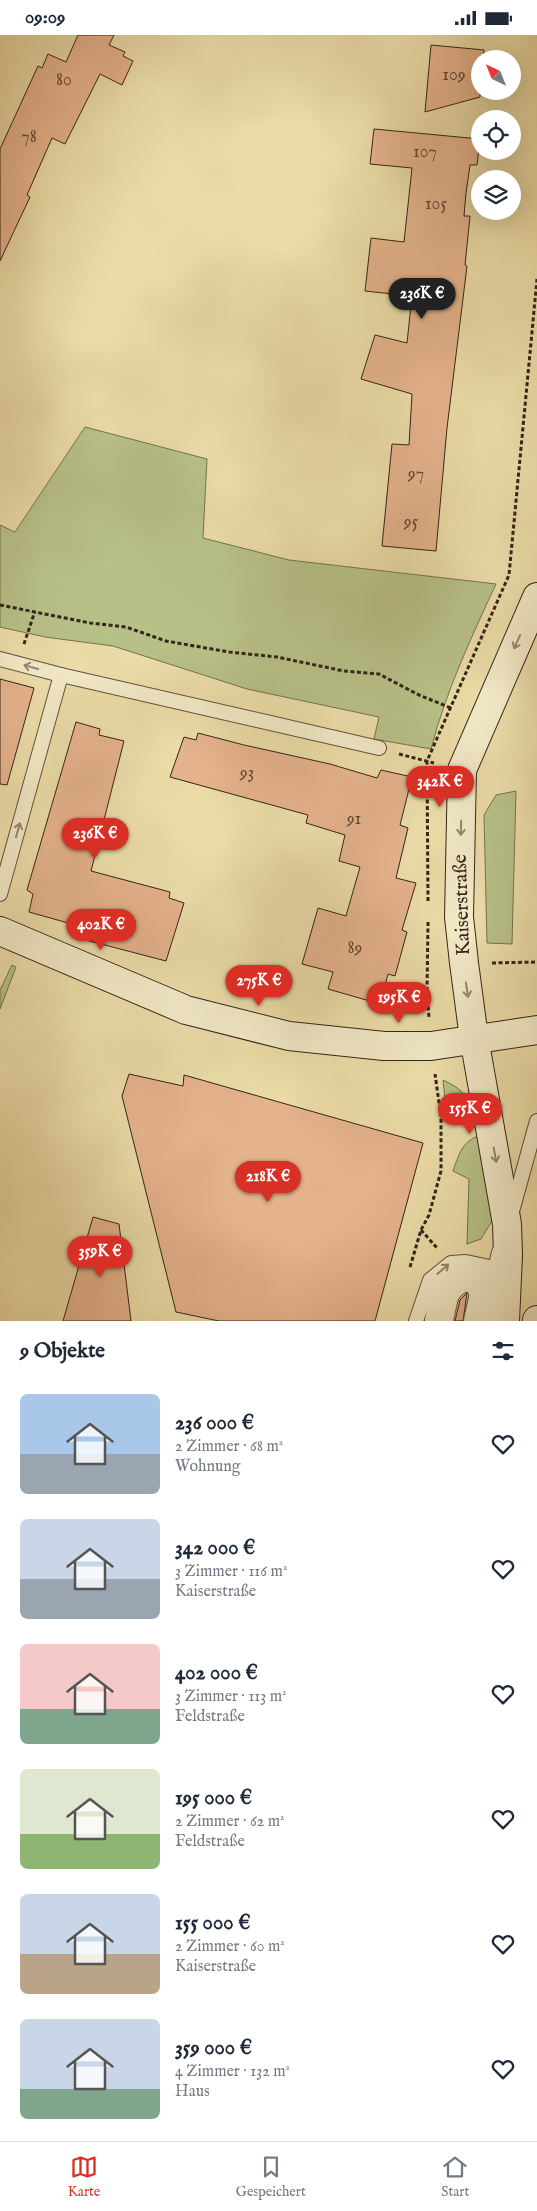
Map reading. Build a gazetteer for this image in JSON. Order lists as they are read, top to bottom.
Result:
{
  "streets": {
    "main road": ["Kaiserstraße"]
  },
  "one_way": ["Kaiserstraße"],
  "house_numbers": [
    "109",
    "80",
    "78",
    "107",
    "105",
    "97",
    "95",
    "93",
    "91",
    "89"
  ],
  "north": "top left",
  "page": {
    "status": "09:09",
    "price": [
      "236K €",
      "342K €",
      "236K €",
      "402K €",
      "275K €",
      "195K €",
      "155K €",
      "218K €",
      "359K €"
    ],
    "heading": "9 Objekte",
    "list": [
      {
        "name": "236 000 €",
        "note": "2 Zimmer · 68 m² · Wohnung"
      },
      {
        "name": "342 000 €",
        "note": "3 Zimmer · 116 m² · Kaiserstraße"
      },
      {
        "name": "402 000 €",
        "note": "3 Zimmer · 113 m² · Feldstraße"
      },
      {
        "name": "195 000 €",
        "note": "2 Zimmer · 62 m² · Feldstraße"
      },
      {
        "name": "155 000 €",
        "note": "2 Zimmer · 60 m² · Kaiserstraße"
      },
      {
        "name": "359 000 €",
        "note": "4 Zimmer · 132 m² · Haus"
      }
    ],
    "tabs": ["Karte", "Gespeichert", "Start"]
  }
}
